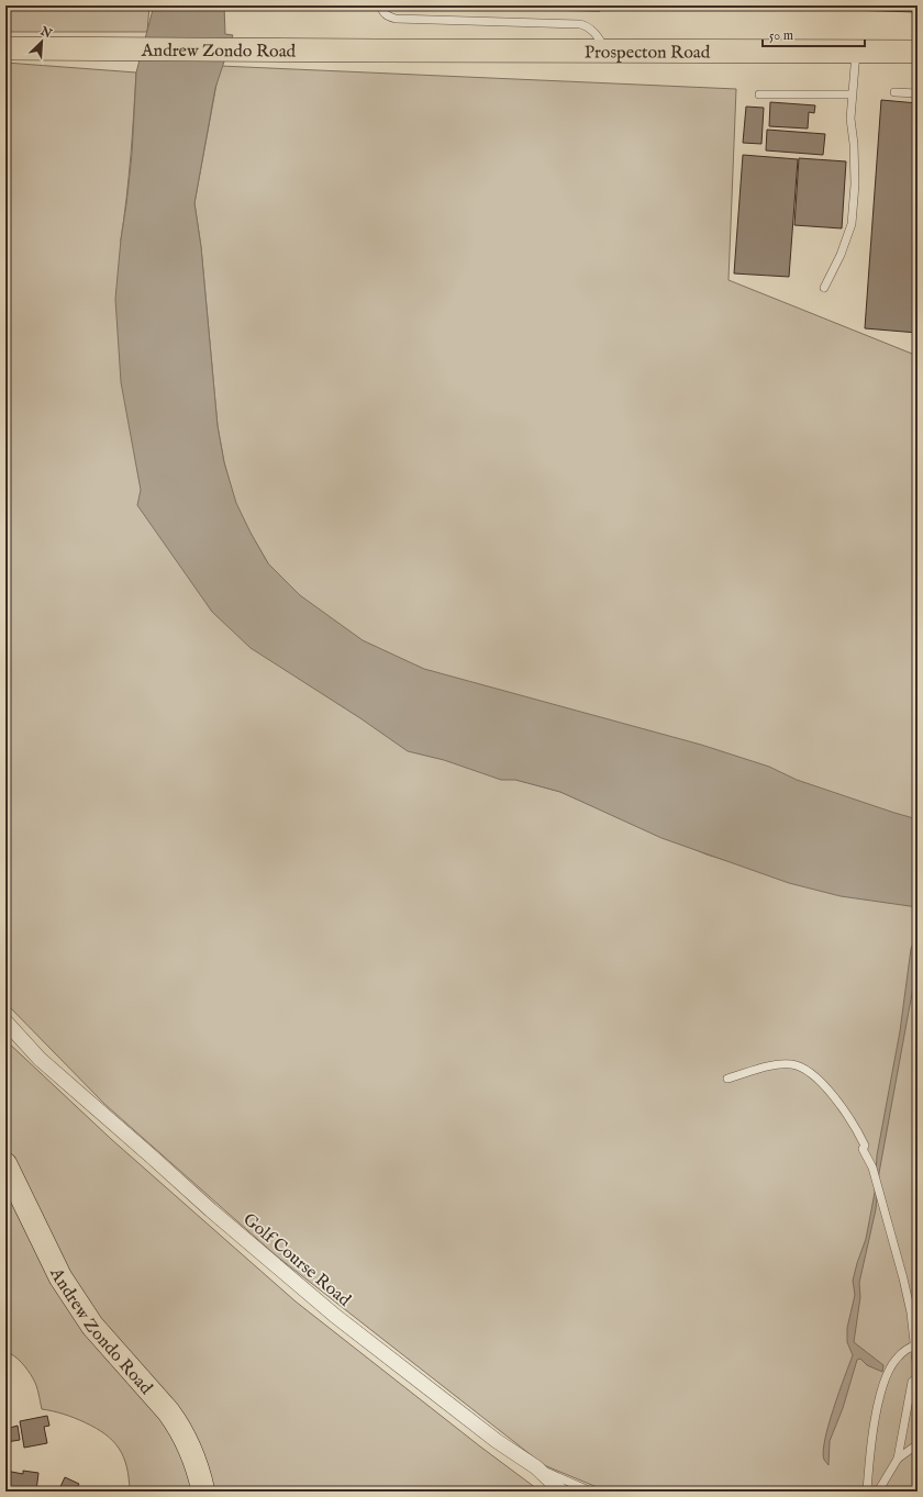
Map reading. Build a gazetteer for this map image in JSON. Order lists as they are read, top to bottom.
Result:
{
  "streets": {
    "main road": ["Andrew Zondo Road", "Prospecton Road"],
    "street": ["Golf Course Road"]
  },
  "crossings": [
    ["Andrew Zondo Road", "Prospecton Road"]
  ],
  "scale_bar": "50 m",
  "north": "top right"
}
